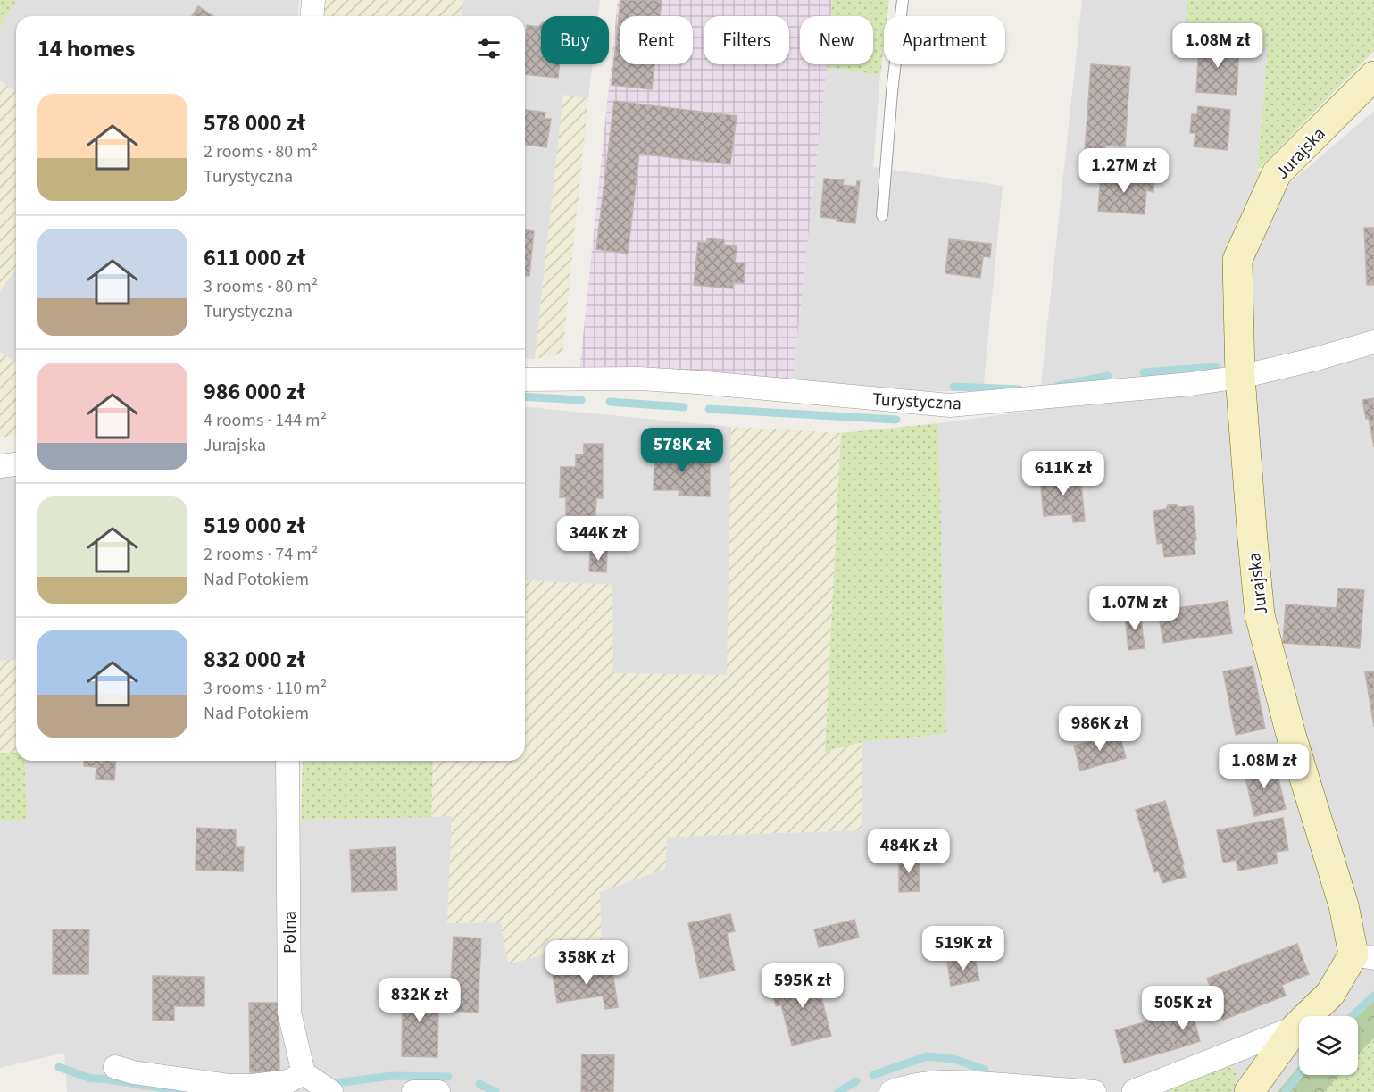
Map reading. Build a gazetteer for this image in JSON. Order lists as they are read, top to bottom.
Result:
{
  "streets": {
    "street": ["Jurajska", "Turystyczna", "Polna"]
  },
  "crossings": [
    ["Jurajska", "Turystyczna"]
  ],
  "page": {
    "chip": [
      "Buy",
      "Rent",
      "Filters",
      "New",
      "Apartment"
    ],
    "heading": "14 homes",
    "price": [
      "1.08M zł",
      "1.27M zł",
      "578K zł",
      "611K zł",
      "344K zł",
      "1.07M zł",
      "986K zł",
      "1.08M zł",
      "484K zł",
      "519K zł",
      "358K zł",
      "595K zł",
      "832K zł",
      "505K zł"
    ],
    "list": [
      {
        "name": "578 000 zł",
        "note": "2 rooms · 80 m² · Turystyczna"
      },
      {
        "name": "611 000 zł",
        "note": "3 rooms · 80 m² · Turystyczna"
      },
      {
        "name": "986 000 zł",
        "note": "4 rooms · 144 m² · Jurajska"
      },
      {
        "name": "519 000 zł",
        "note": "2 rooms · 74 m² · Nad Potokiem"
      },
      {
        "name": "832 000 zł",
        "note": "3 rooms · 110 m² · Nad Potokiem"
      }
    ]
  }
}
